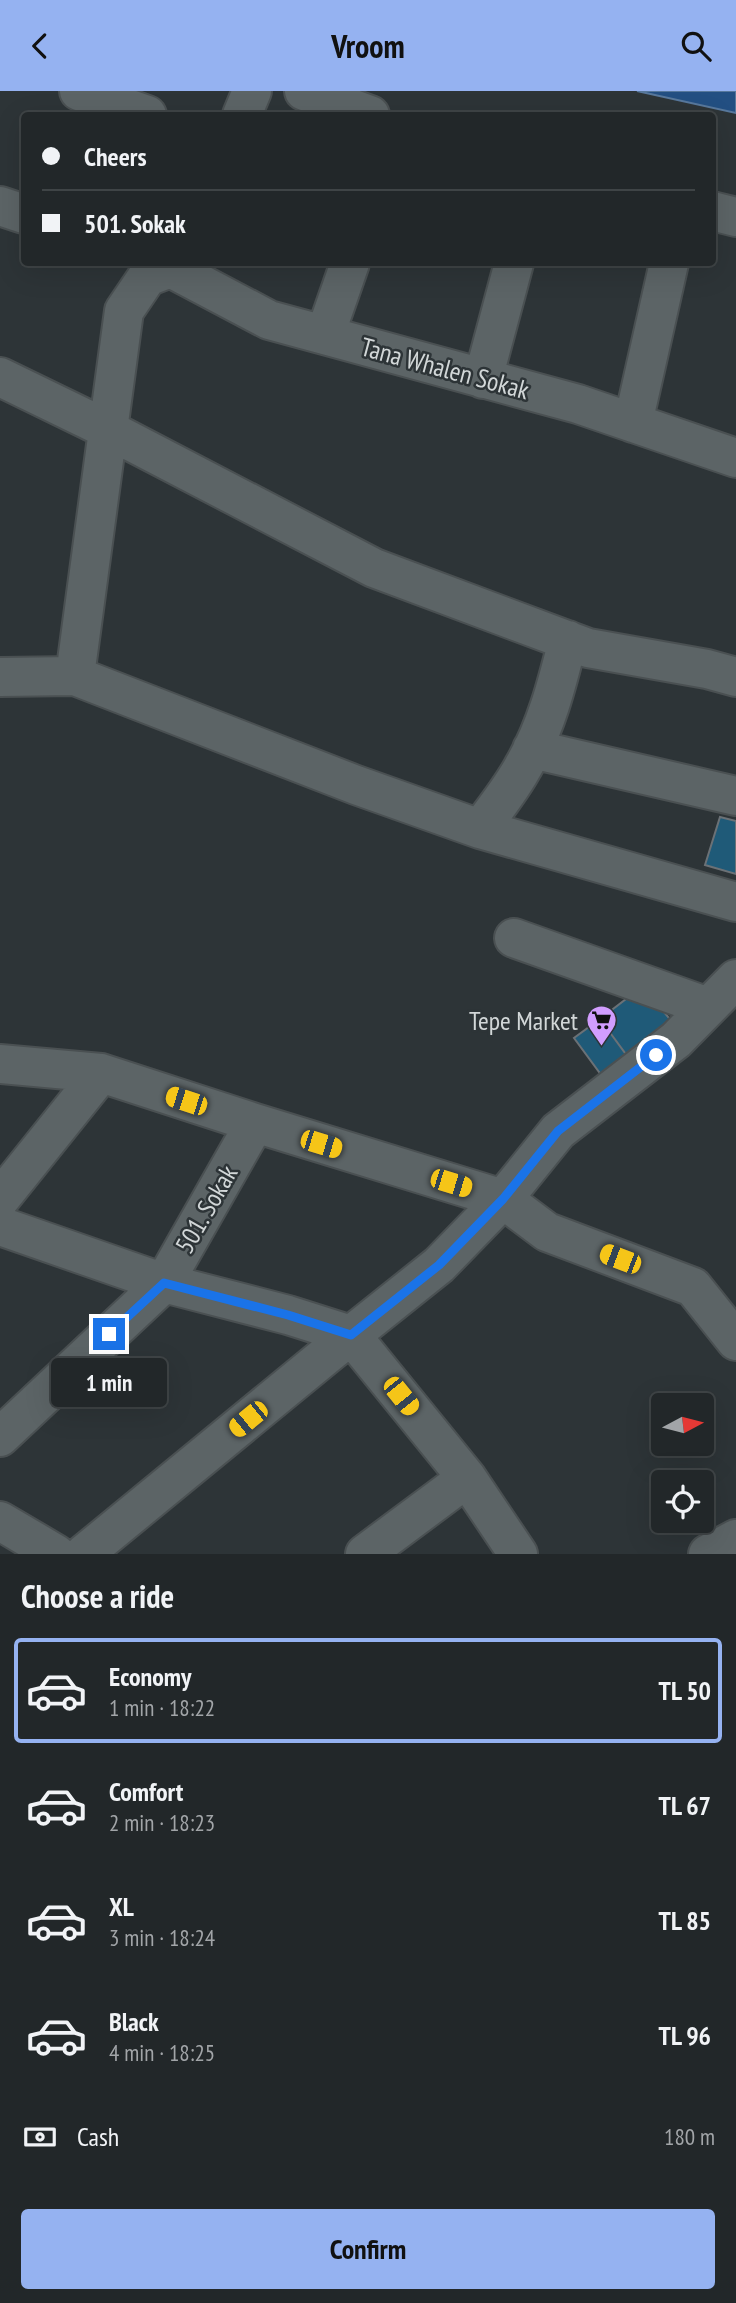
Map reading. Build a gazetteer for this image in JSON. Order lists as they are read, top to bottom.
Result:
{
  "streets": {
    "street": ["Tana Whalen Sokak", "501. Sokak"]
  },
  "places": {
    "supermarket": ["Tepe Market"]
  },
  "north": "right",
  "page": {
    "header": "Vroom",
    "banner": ["Cheers", "501. Sokak"],
    "bubble": "1 min",
    "heading": "Choose a ride",
    "list": [
      {
        "name": "Economy",
        "note": "1 min · 18:22",
        "value": "TL 50"
      },
      {
        "name": "Comfort",
        "note": "2 min · 18:23",
        "value": "TL 67"
      },
      {
        "name": "XL",
        "note": "3 min · 18:24",
        "value": "TL 85"
      },
      {
        "name": "Black",
        "note": "4 min · 18:25",
        "value": "TL 96"
      }
    ],
    "pay": ["Cash", "180 m"],
    "buttons": "Confirm"
  }
}
